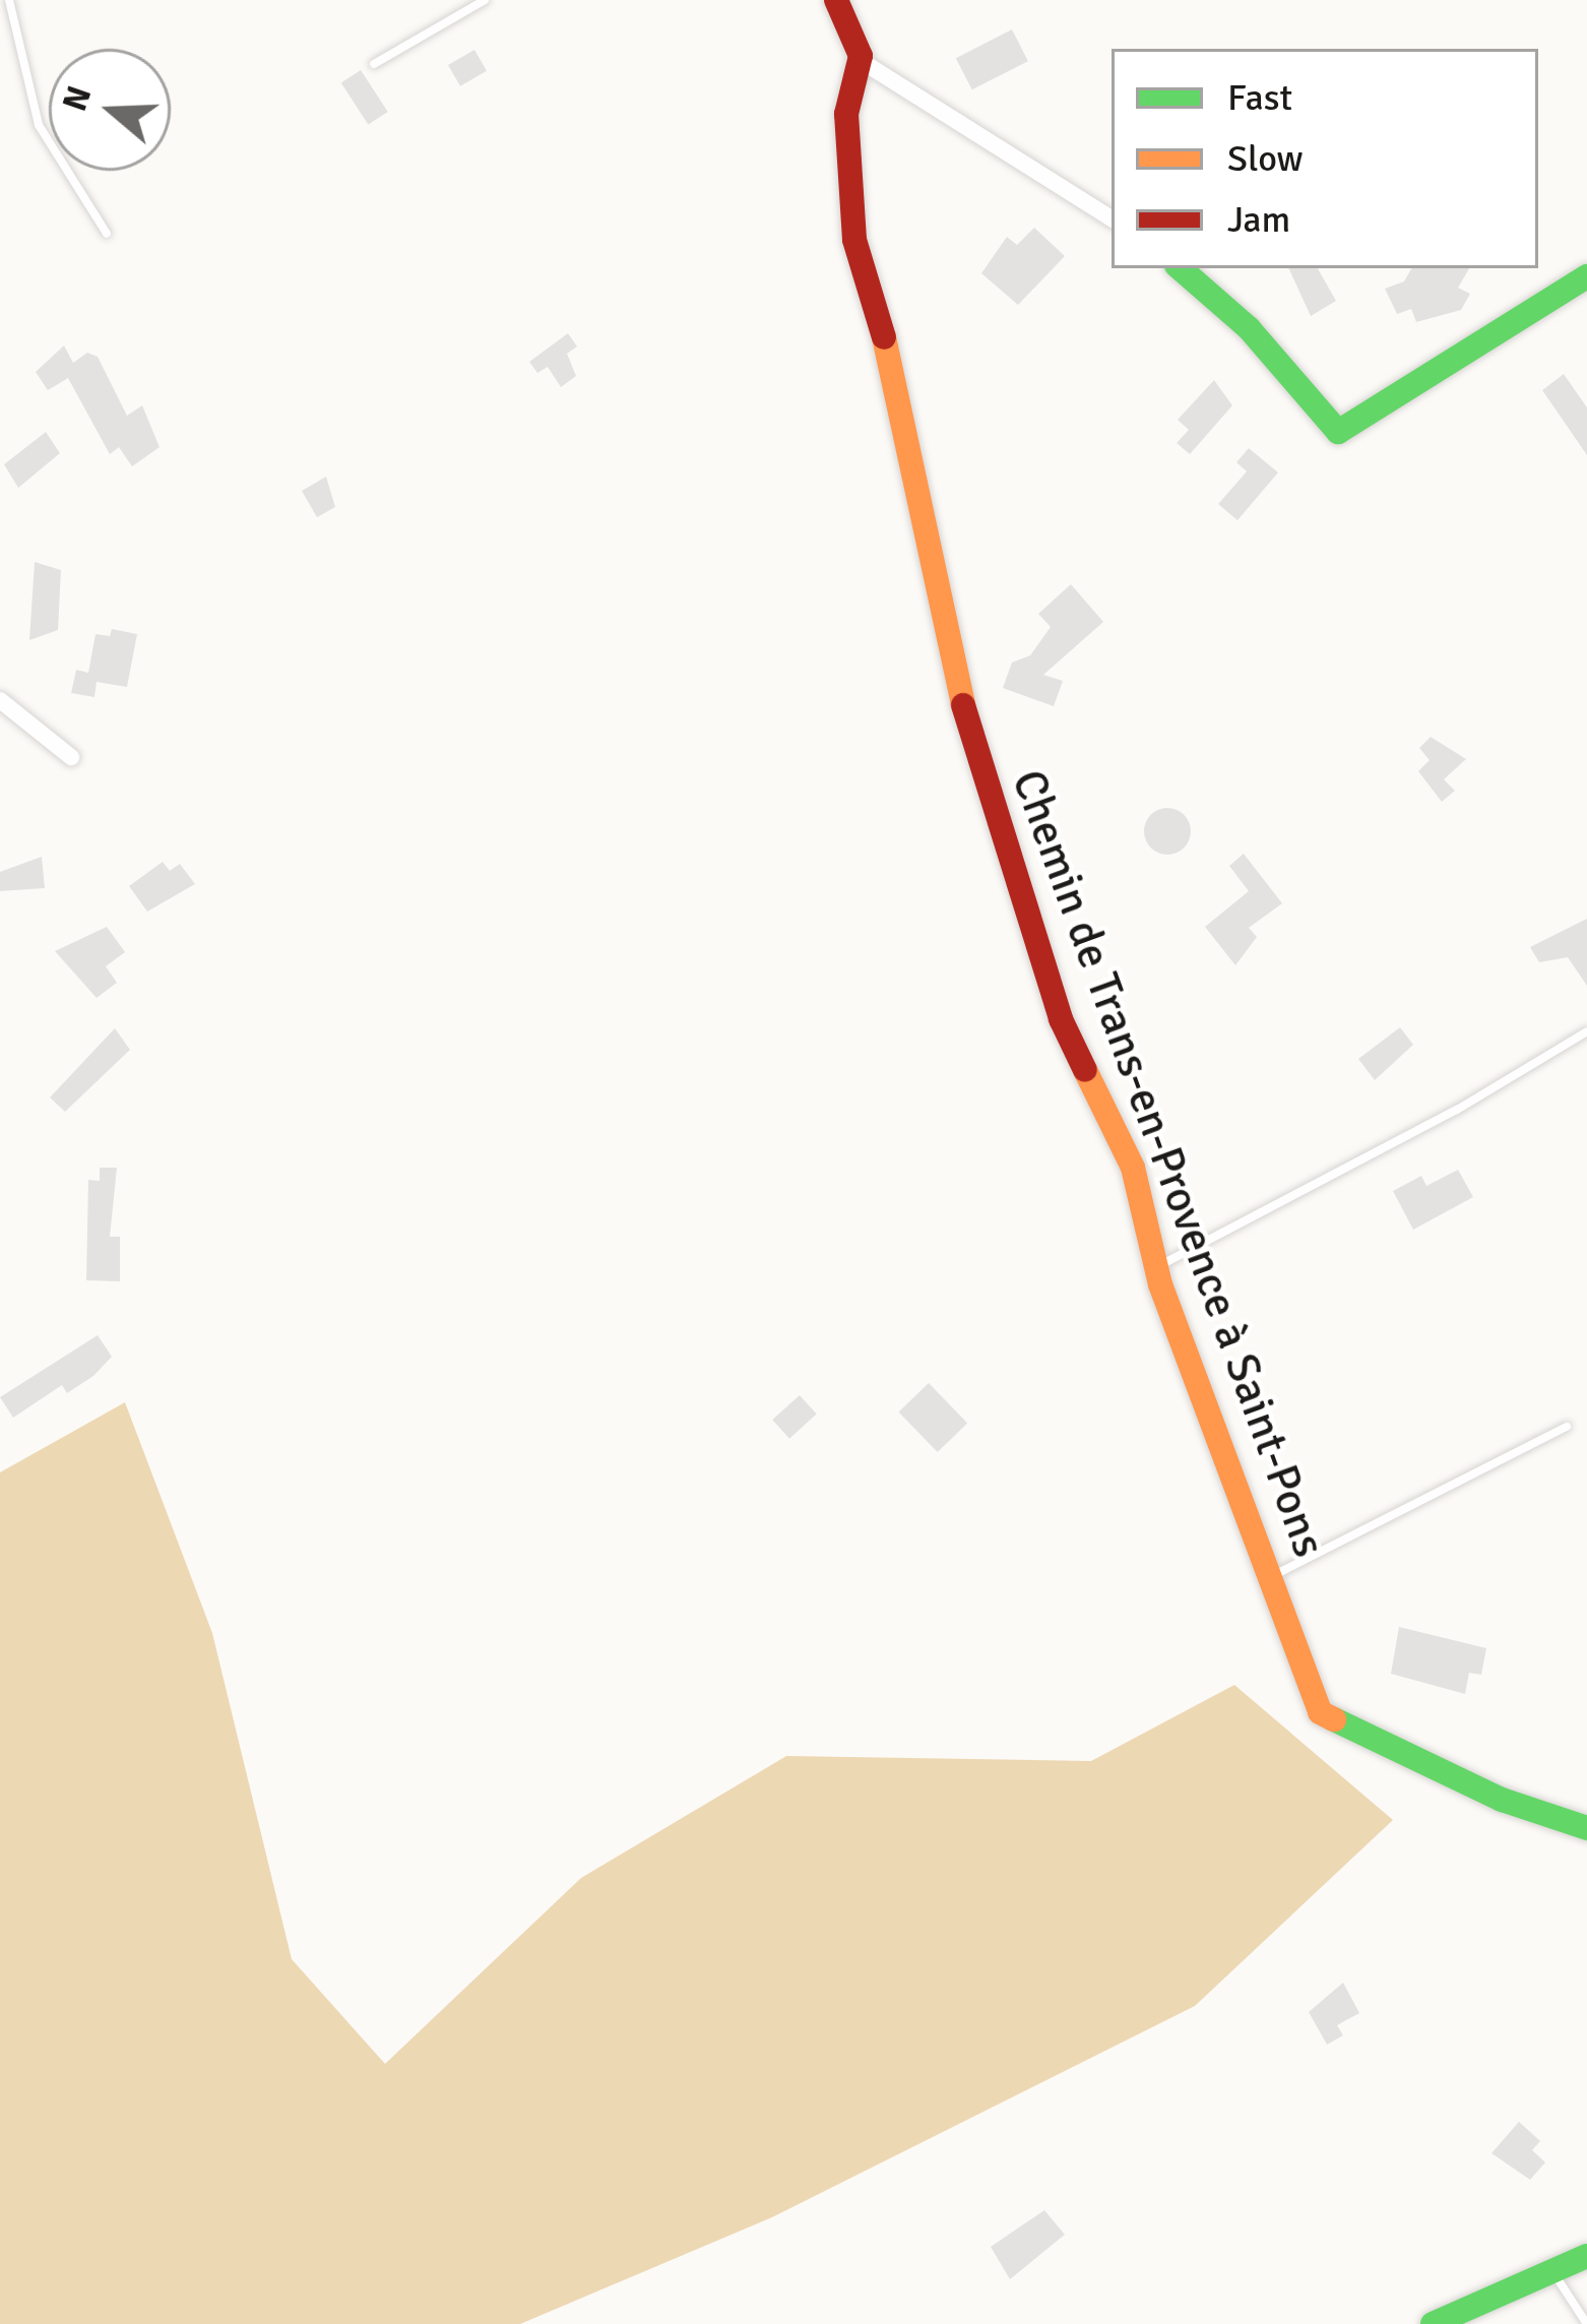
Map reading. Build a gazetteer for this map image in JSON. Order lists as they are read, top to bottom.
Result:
{
  "streets": {
    "street": ["Chemin de Trans-en-Provence à Saint-Pons"]
  },
  "legend": ["Fast", "Slow", "Jam"],
  "north": "left"
}
